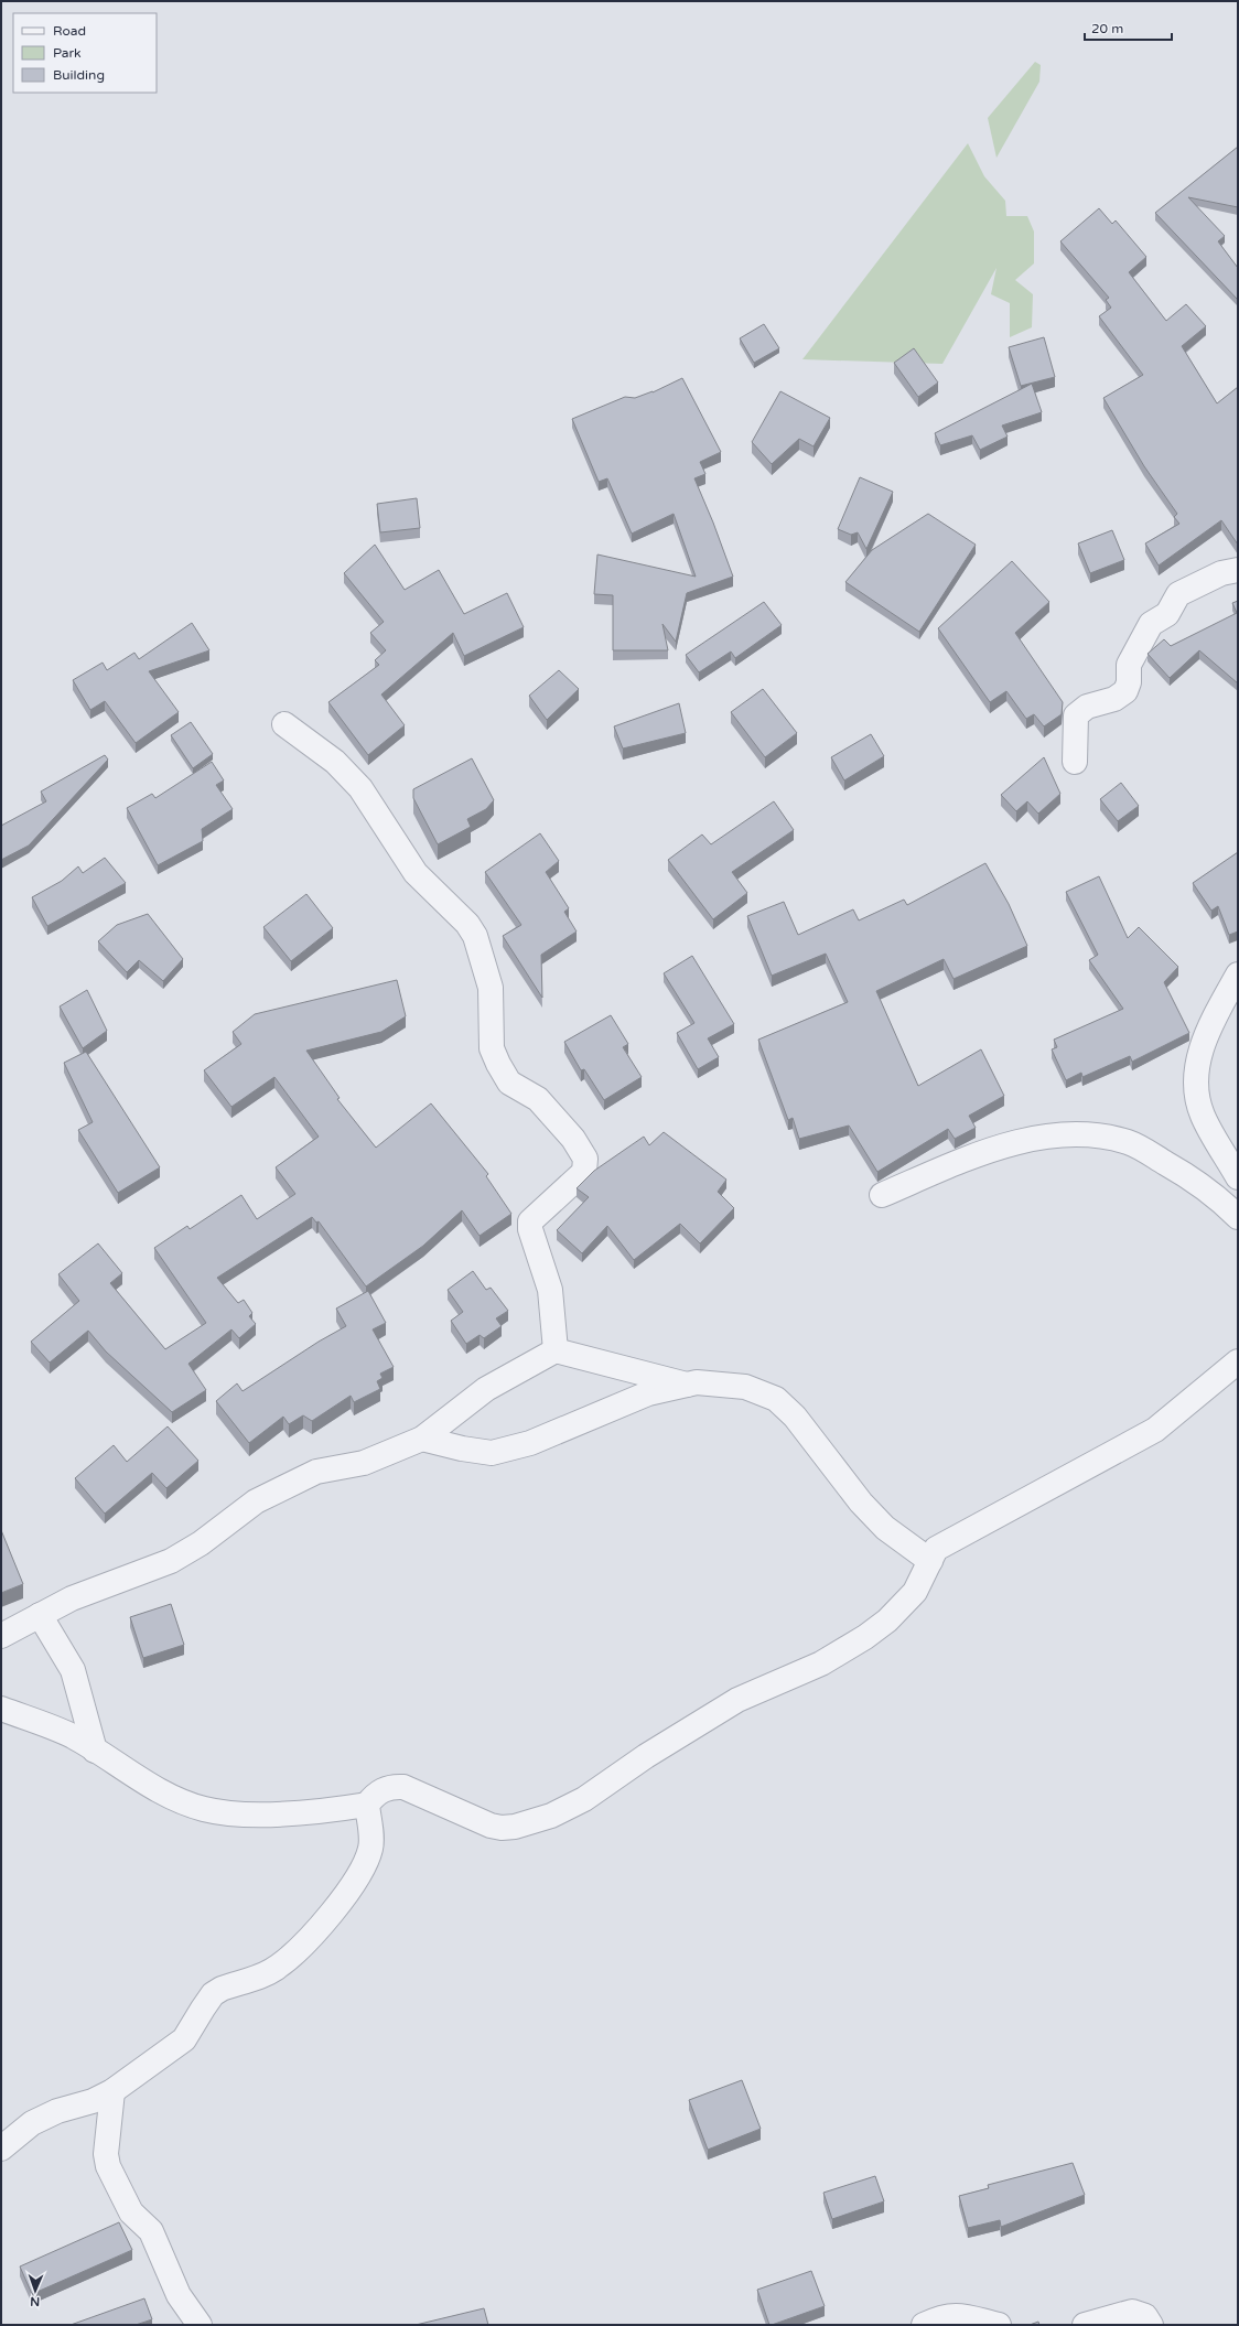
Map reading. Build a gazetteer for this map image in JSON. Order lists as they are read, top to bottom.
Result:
{
  "legend": ["Road", "Park", "Building"],
  "scale_bar": "20 m",
  "north": "bottom"
}
